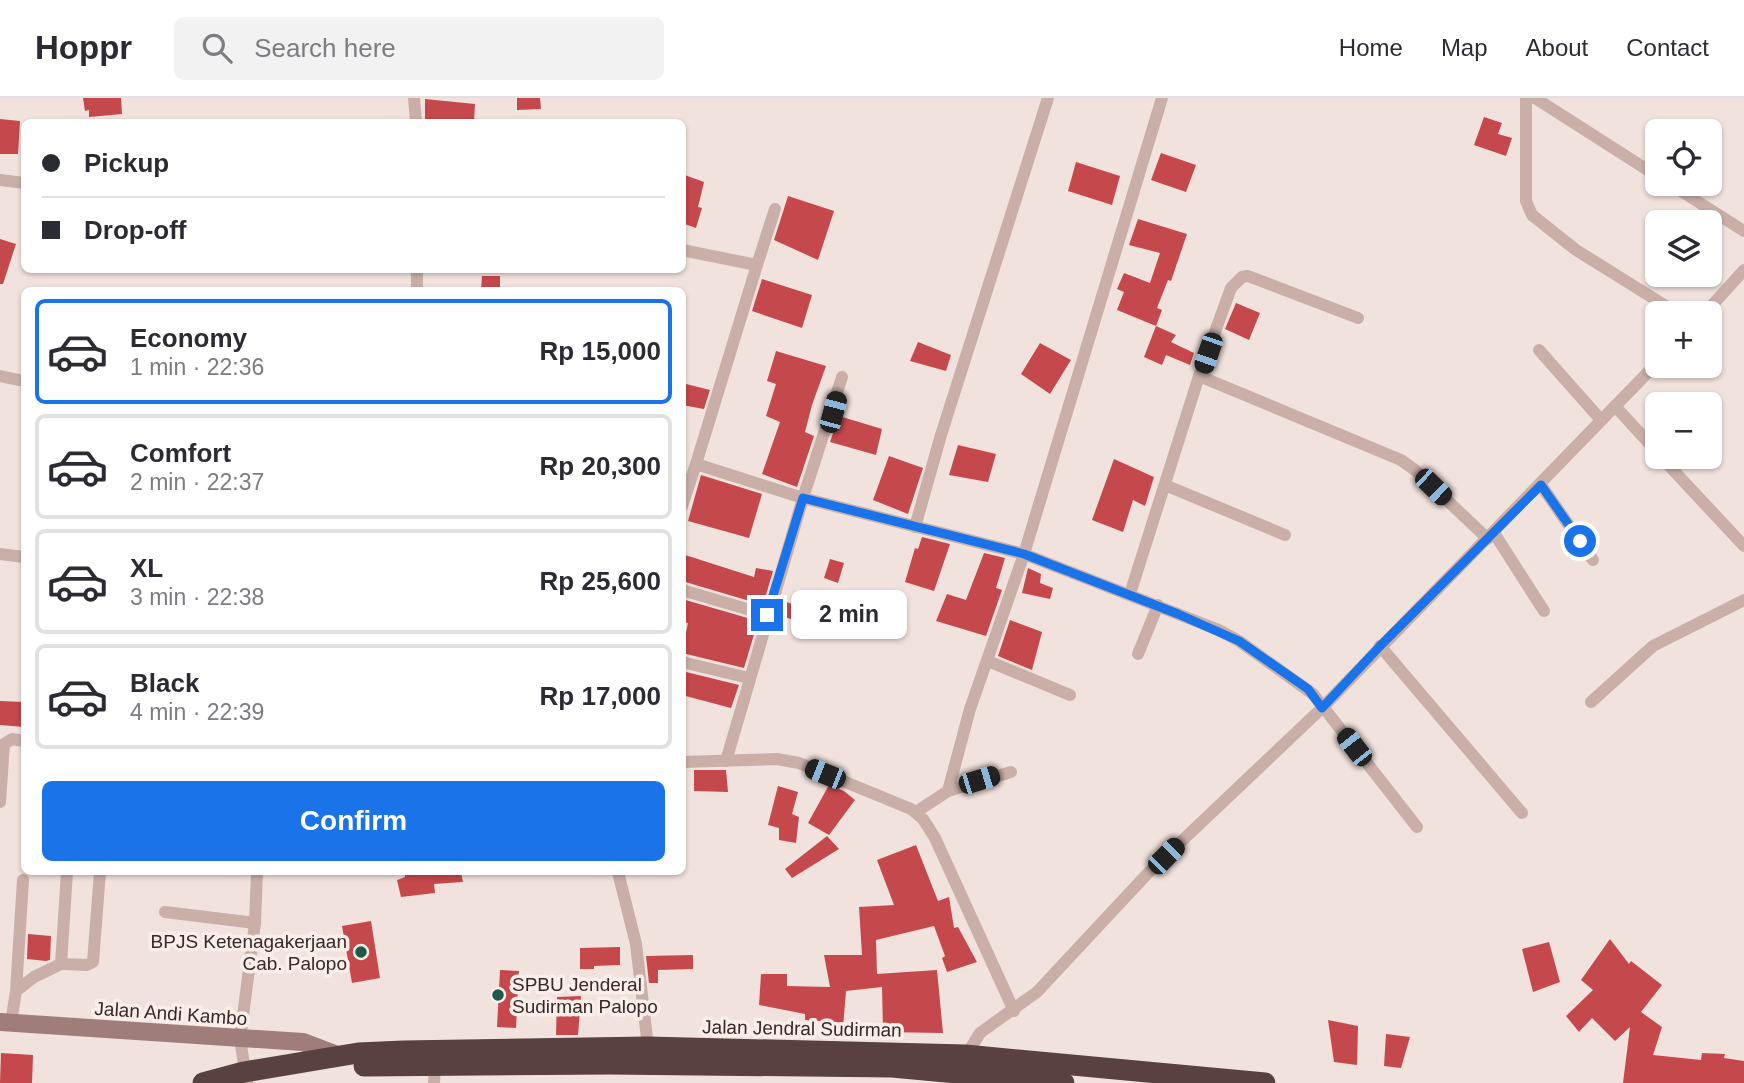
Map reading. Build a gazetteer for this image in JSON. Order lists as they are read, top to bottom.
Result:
{
  "streets": {
    "highway": ["Jalan Jendral Sudirman"],
    "street": ["Jalan Andi Kambo"]
  },
  "crossings": [
    ["Jalan Andi Kambo", "Jalan Jendral Sudirman"]
  ],
  "places": ["BPJS Ketenagakerjaan Cab. Palopo", "SPBU Jenderal Sudirman Palopo"],
  "page": {
    "header": "Hoppr",
    "search": "Search here",
    "nav": [
      "Home",
      "Map",
      "About",
      "Contact"
    ],
    "map_buttons": ["+", "−"],
    "banner": ["Pickup", "Drop-off"],
    "list": [
      {
        "name": "Economy",
        "note": "1 min · 22:36",
        "value": "Rp 15,000"
      },
      {
        "name": "Comfort",
        "note": "2 min · 22:37",
        "value": "Rp 20,300"
      },
      {
        "name": "XL",
        "note": "3 min · 22:38",
        "value": "Rp 25,600"
      },
      {
        "name": "Black",
        "note": "4 min · 22:39",
        "value": "Rp 17,000"
      }
    ],
    "bubble": "2 min",
    "buttons": "Confirm"
  }
}
